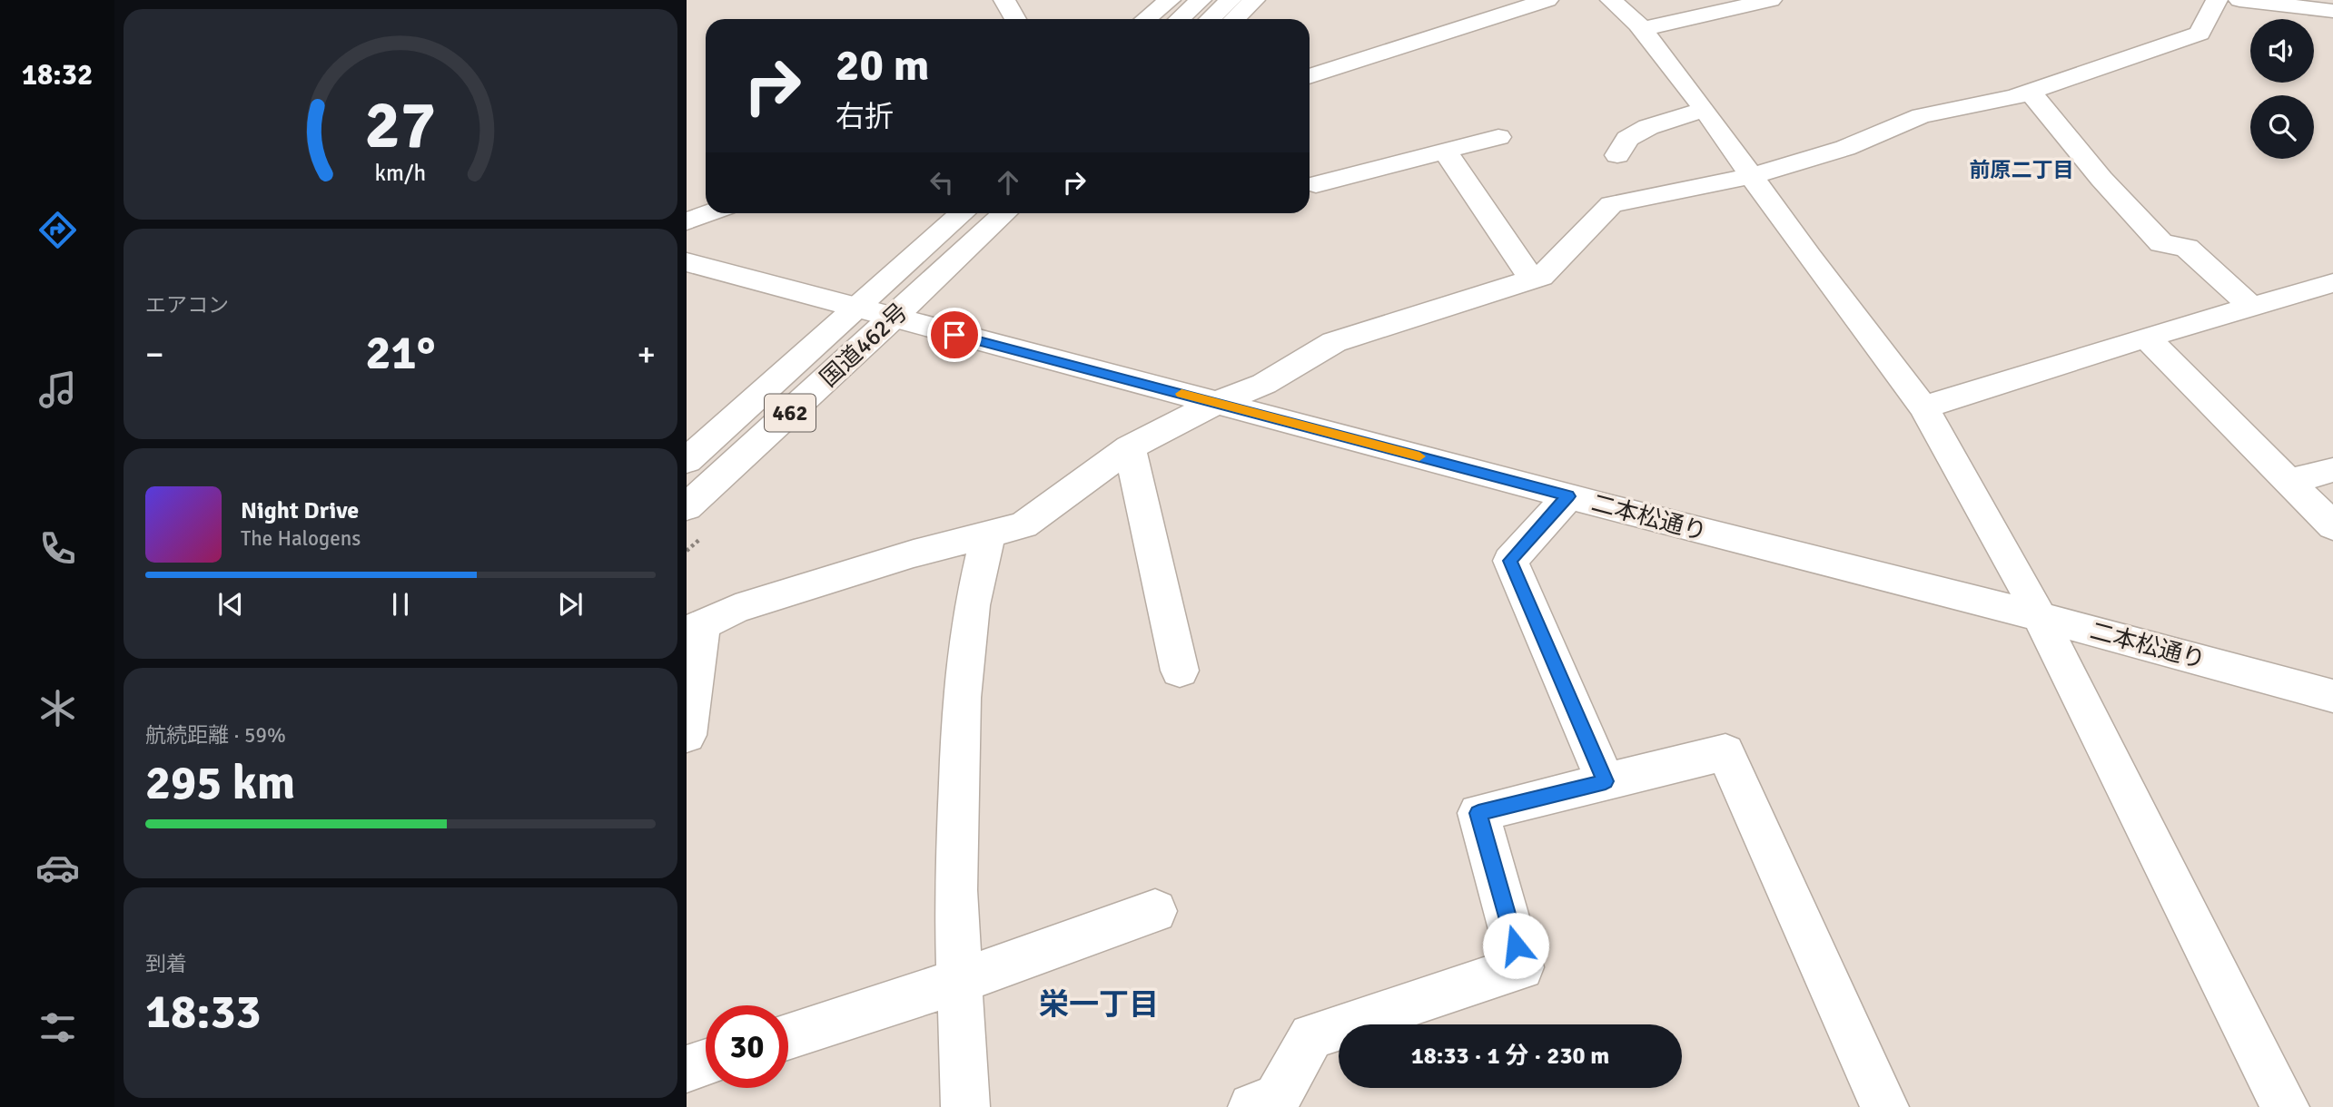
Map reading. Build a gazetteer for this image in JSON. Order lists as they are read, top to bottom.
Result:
{
  "streets": {
    "main road": ["国道462号", "462", "二本松通り"]
  },
  "crossings": [
    ["国道462号", "二本松通り"]
  ],
  "districts": ["前原二丁目", "栄一丁目"],
  "page": {
    "tabs": "18:32",
    "turn": ["20 m", "右折"],
    "tile": [
      "エアコン",
      ["航続距離 · 59%", "295 km"],
      ["到着", "18:33"]
    ],
    "heat": ["−", "21°", "+"],
    "song": ["Night Drive", "The Halogens"],
    "limit": "30",
    "trip": "18:33 · 1 分 · 230 m",
    "gauge": ["27", "km/h"]
  }
}
